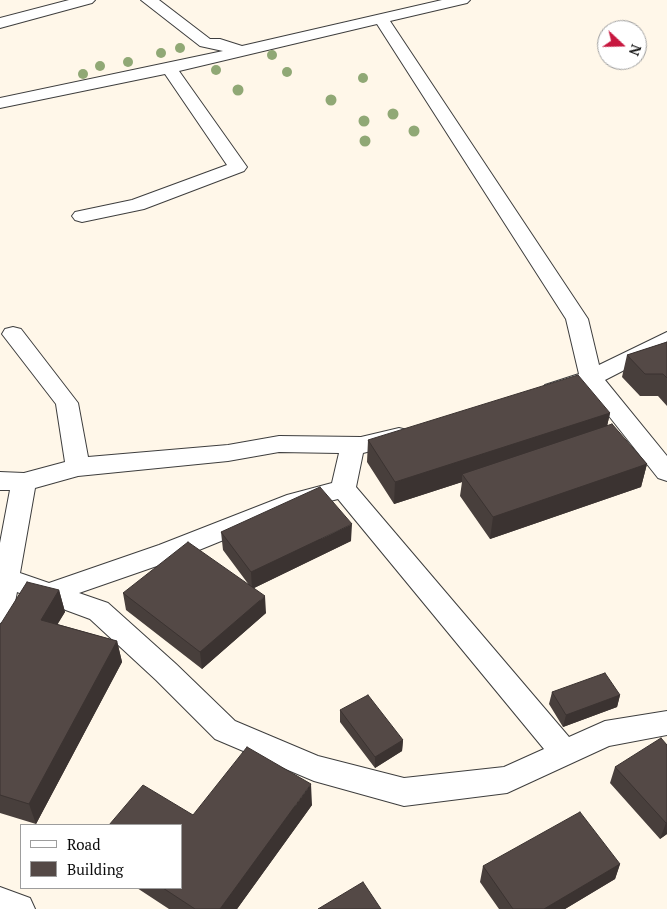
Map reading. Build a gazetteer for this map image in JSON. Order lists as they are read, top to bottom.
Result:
{
  "legend": ["Road", "Building"],
  "north": "right"
}
